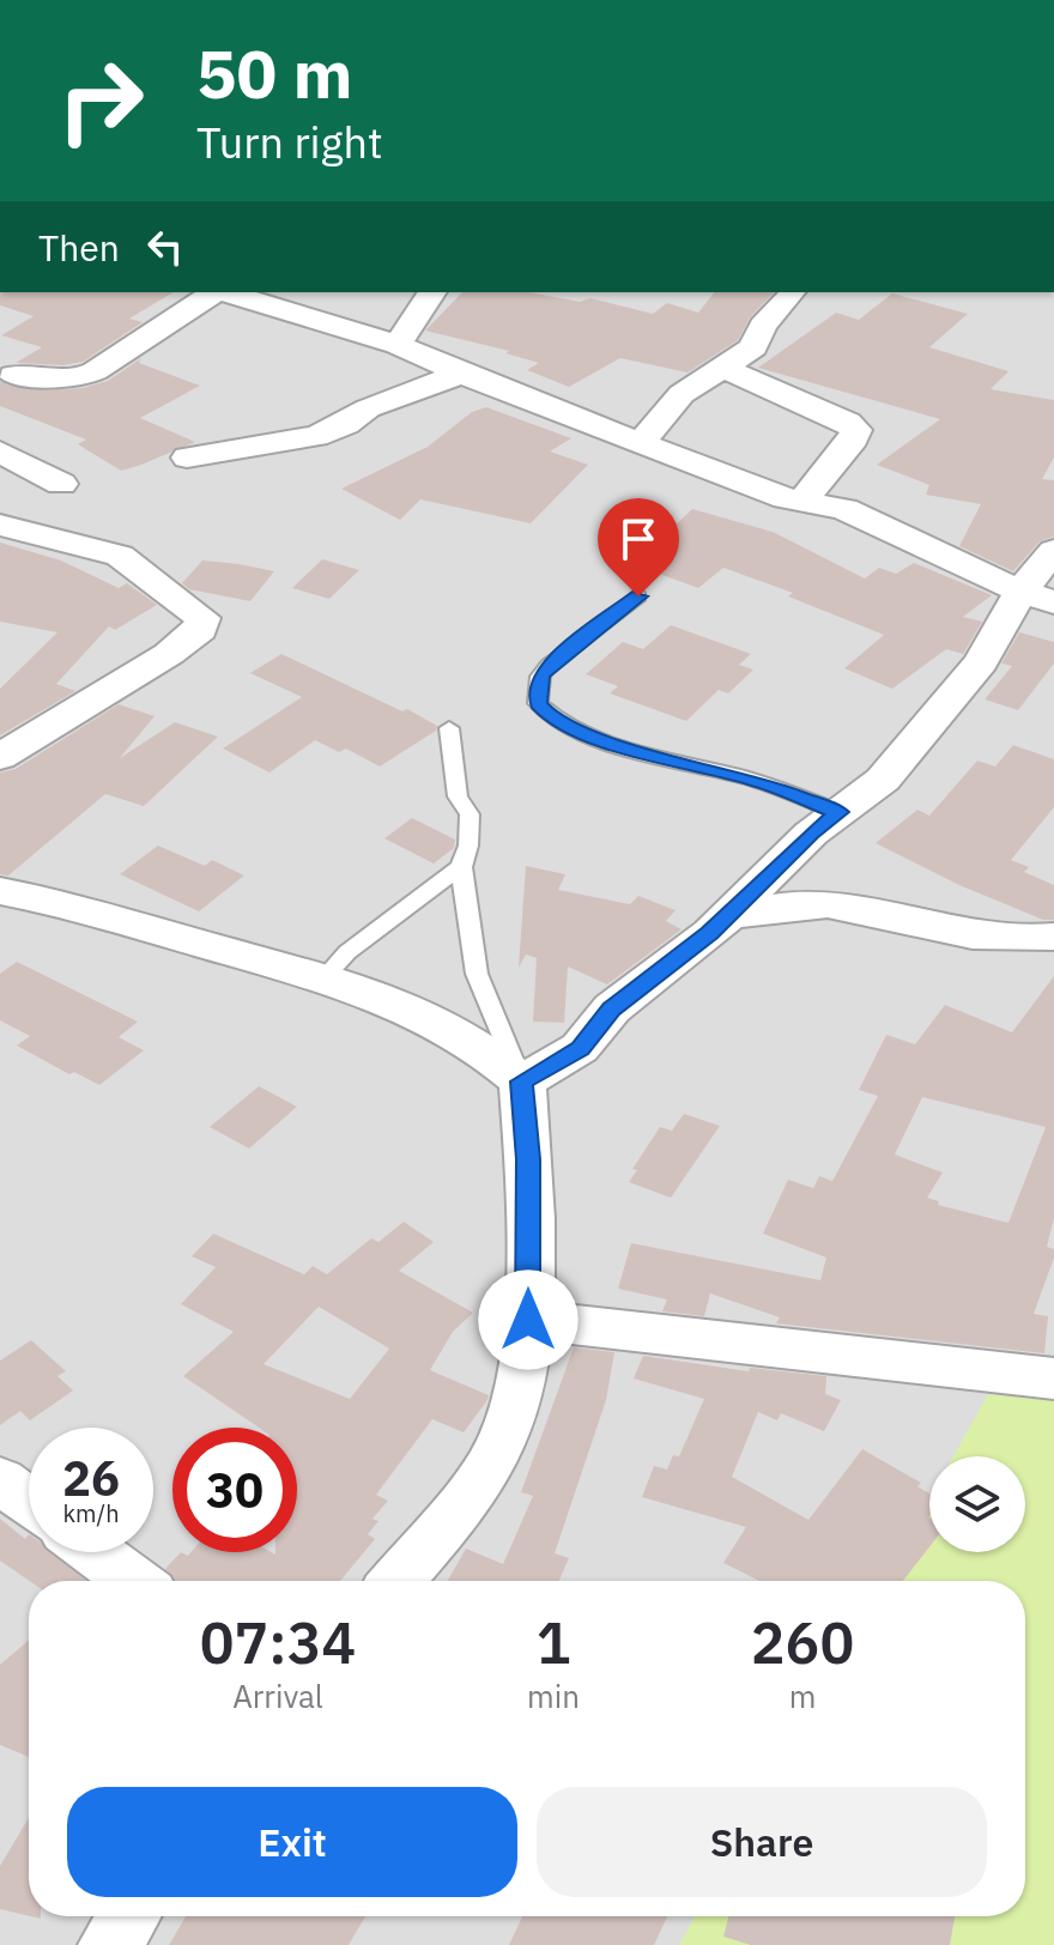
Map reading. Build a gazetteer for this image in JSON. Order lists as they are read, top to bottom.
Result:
{
  "page": {
    "turn": ["50 m", "Turn right"],
    "then": "Then",
    "speed": "26 km/h",
    "limit": "30",
    "eta": [
      "07:34",
      "Arrival",
      "1",
      "min",
      "260",
      "m"
    ],
    "buttons": ["Exit", "Share"]
  }
}
